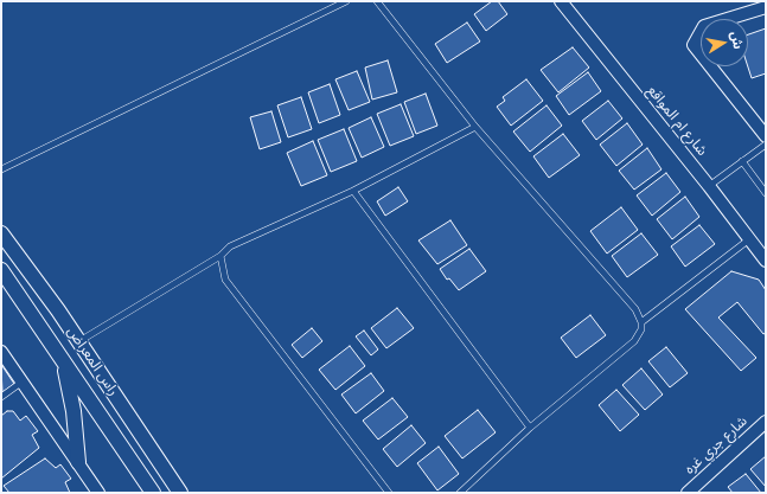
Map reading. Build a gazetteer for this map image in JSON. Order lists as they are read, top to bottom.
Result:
{
  "streets": {
    "street": ["شارع ام المواقع", "راس المعراض", "شارع جري غره"]
  },
  "north": "right"
}
